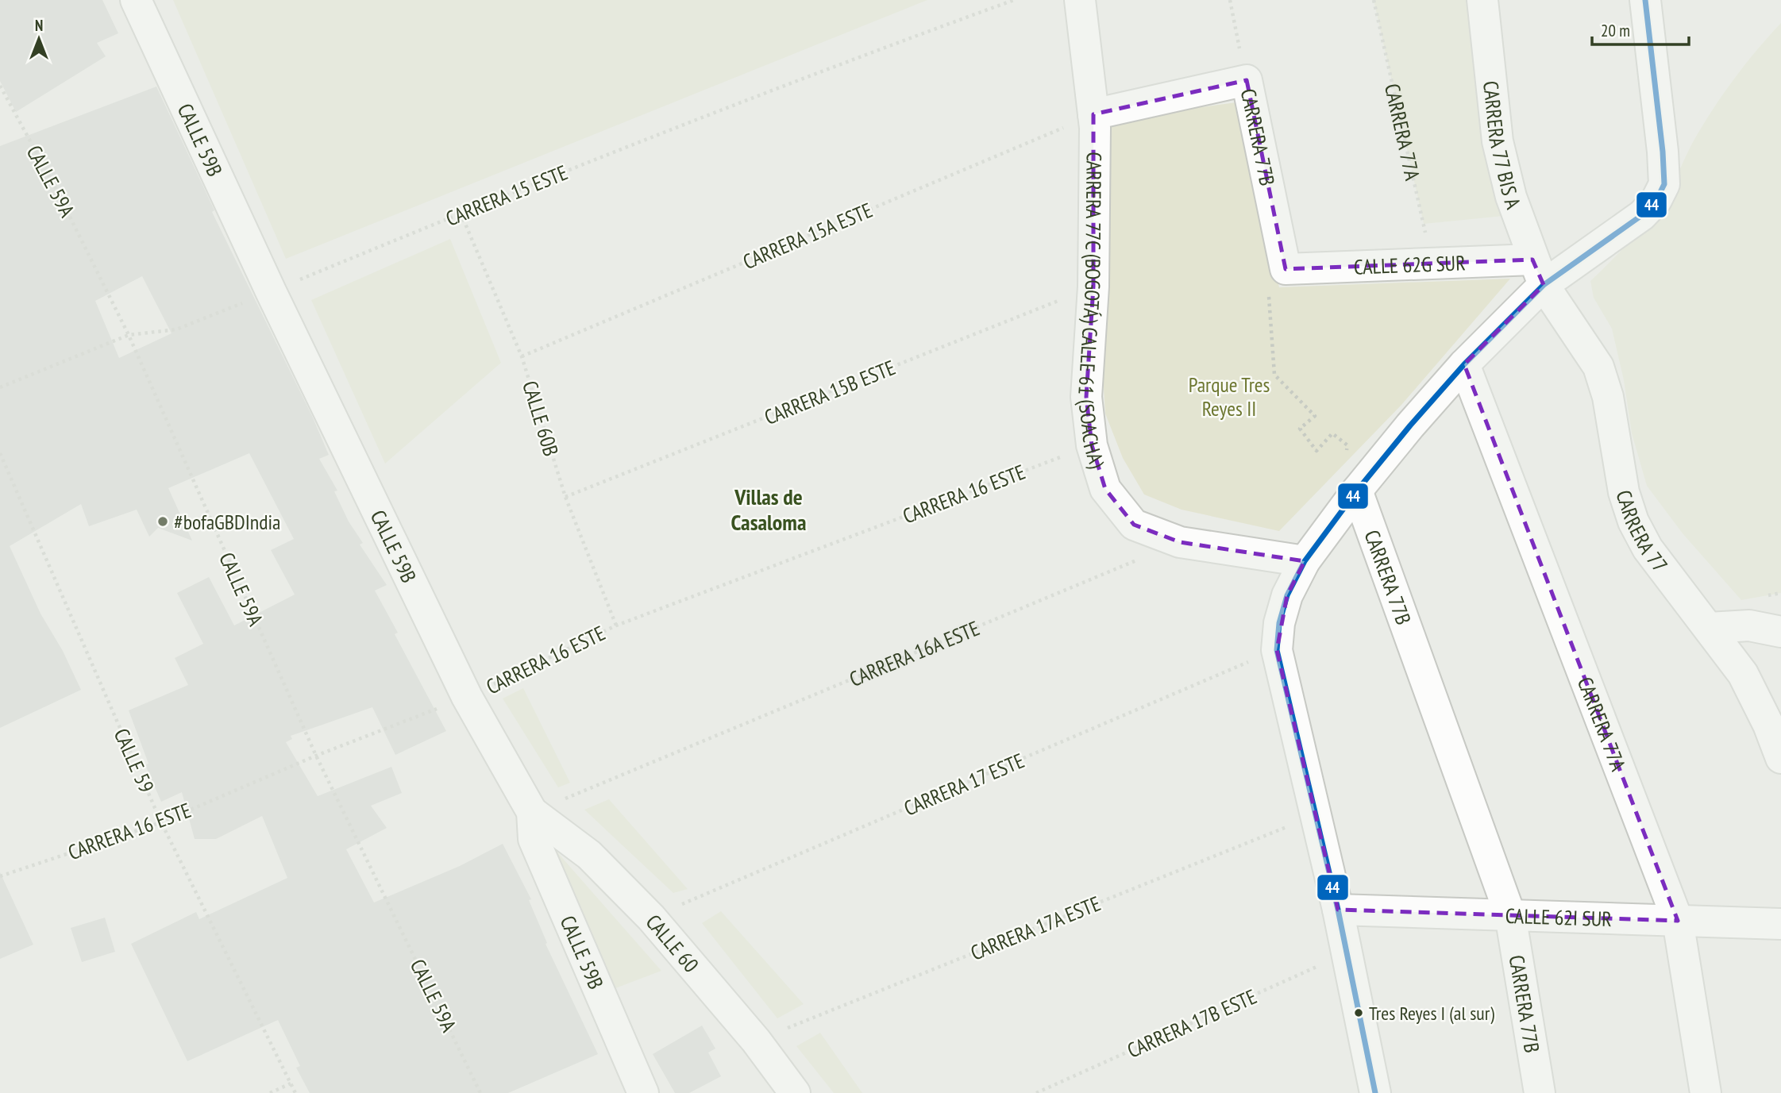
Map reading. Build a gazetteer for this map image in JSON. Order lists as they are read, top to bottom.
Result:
{
  "streets": {
    "street": [
      "CARRERA 77A",
      "CARRERA 77B",
      "CALLE 59B",
      "CARRERA 77 BIS A",
      "CALLE 62G SUR",
      "CARRERA 77C (BOGOTÁ) CALLE 61 (SOACHA)",
      "CARRERA 77",
      "CALLE 62I SUR",
      "CALLE 60"
    ],
    "path": [
      "CALLE 59A",
      "CARRERA 15 ESTE",
      "CARRERA 15A ESTE",
      "CARRERA 15B ESTE",
      "CALLE 60B",
      "CARRERA 16 ESTE",
      "CARRERA 16A ESTE",
      "CALLE 59",
      "CARRERA 17 ESTE",
      "CARRERA 17A ESTE",
      "CARRERA 17B ESTE"
    ]
  },
  "crossings": [
    ["CARRERA 77A", "CALLE 62G SUR"],
    ["CARRERA 77A", "CALLE 62I SUR"],
    ["CARRERA 77B", "CALLE 62G SUR"],
    ["CARRERA 77B", "CALLE 62I SUR"],
    ["CALLE 59B", "CARRERA 15 ESTE"],
    ["CALLE 59B", "CARRERA 16 ESTE"],
    ["CALLE 59B", "CARRERA 16A ESTE"],
    ["CALLE 59B", "CALLE 60"],
    ["CARRERA 77 BIS A", "CALLE 62G SUR"],
    ["CARRERA 77 BIS A", "CARRERA 77"],
    ["CALLE 59A", "CARRERA 15 ESTE"],
    ["CALLE 59A", "CARRERA 16 ESTE"],
    ["CARRERA 15 ESTE", "CALLE 60B"],
    ["CARRERA 15A ESTE", "CARRERA 77C (BOGOTÁ) CALLE 61 (SOACHA)"],
    ["CARRERA 15A ESTE", "CALLE 60B"],
    ["CALLE 62G SUR", "CARRERA 77"],
    ["CARRERA 77C (BOGOTÁ) CALLE 61 (SOACHA)", "CARRERA 15B ESTE"],
    ["CARRERA 77C (BOGOTÁ) CALLE 61 (SOACHA)", "CARRERA 16 ESTE"],
    ["CARRERA 77C (BOGOTÁ) CALLE 61 (SOACHA)", "CARRERA 16A ESTE"],
    ["CARRERA 15B ESTE", "CALLE 60B"],
    ["CALLE 60B", "CARRERA 16 ESTE"],
    ["CARRERA 16 ESTE", "CALLE 59"],
    ["CARRERA 16A ESTE", "CALLE 60"],
    ["CARRERA 17 ESTE", "CALLE 60"],
    ["CARRERA 17A ESTE", "CALLE 60"]
  ],
  "districts": ["Villas de Casaloma"],
  "parks": ["Parque Tres Reyes II"],
  "places": ["#bofaGBDIndia", "Tres Reyes I (al sur)"],
  "lines": ["transit line 44"],
  "scale_bar": "20 m",
  "north": "top"
}
